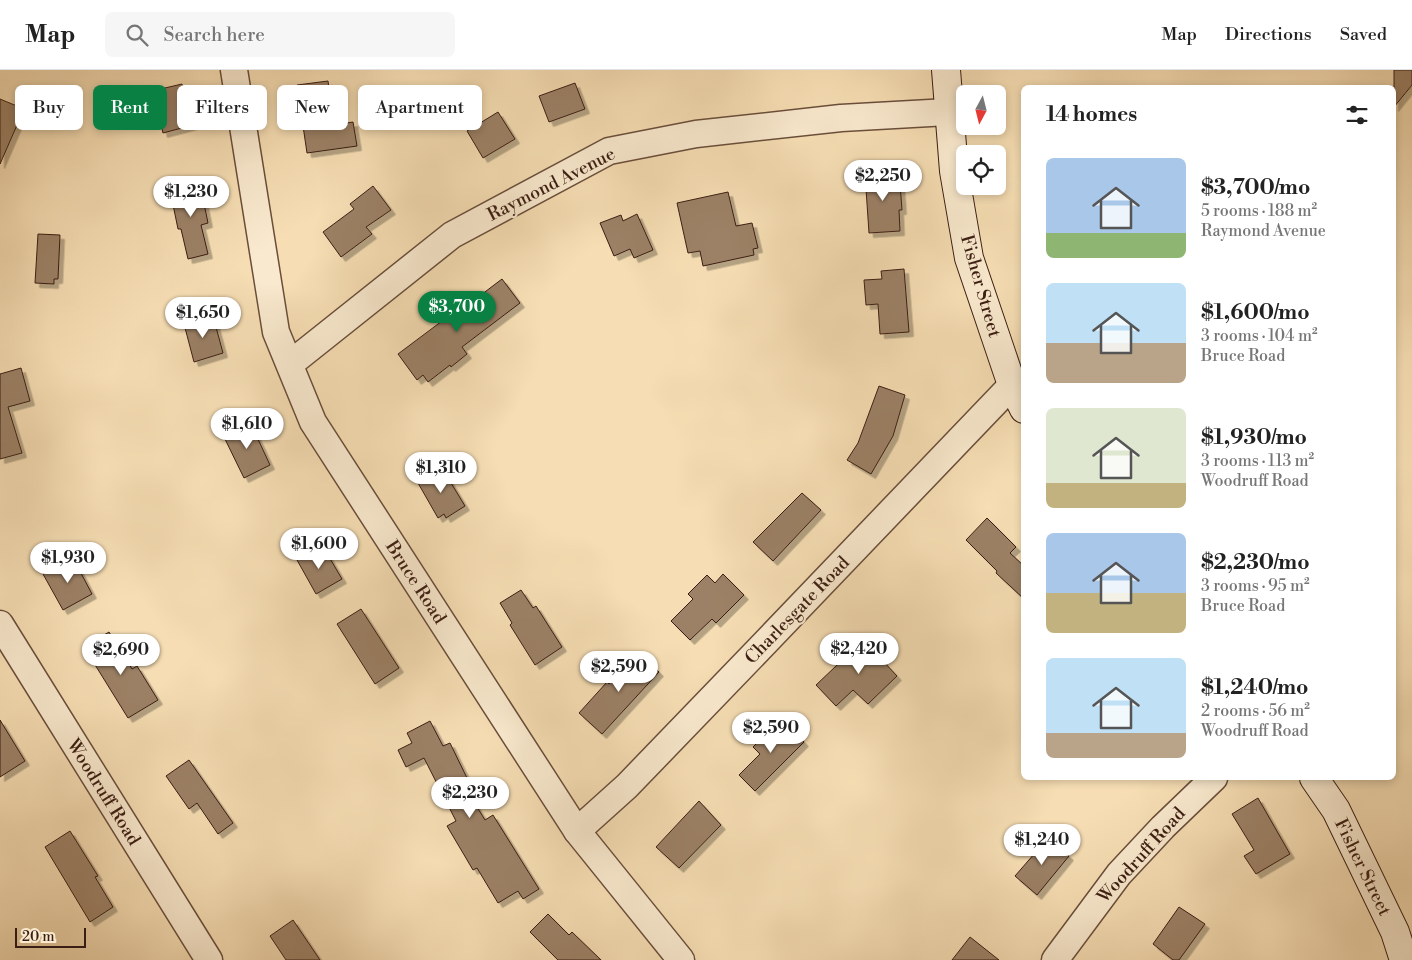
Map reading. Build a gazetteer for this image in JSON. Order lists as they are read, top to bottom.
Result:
{
  "streets": {
    "main road": ["Fisher Street"],
    "street": [
      "Raymond Avenue",
      "Bruce Road",
      "Charlesgate Road",
      "Woodruff Road"
    ]
  },
  "crossings": [
    ["Raymond Avenue", "Fisher Street"],
    ["Raymond Avenue", "Bruce Road"],
    ["Fisher Street", "Charlesgate Road"],
    ["Bruce Road", "Charlesgate Road"]
  ],
  "scale_bar": "20 m",
  "north": "bottom",
  "page": {
    "header": "Map",
    "search": "Search here",
    "nav": ["Map", "Directions", "Saved"],
    "chip": [
      "Buy",
      "Rent",
      "Filters",
      "New",
      "Apartment"
    ],
    "heading": "14 homes",
    "list": [
      {
        "name": "$3,700/mo",
        "note": "5 rooms · 188 m² · Raymond Avenue"
      },
      {
        "name": "$1,600/mo",
        "note": "3 rooms · 104 m² · Bruce Road"
      },
      {
        "name": "$1,930/mo",
        "note": "3 rooms · 113 m² · Woodruff Road"
      },
      {
        "name": "$2,230/mo",
        "note": "3 rooms · 95 m² · Bruce Road"
      },
      {
        "name": "$1,240/mo",
        "note": "2 rooms · 56 m² · Woodruff Road"
      }
    ],
    "price": [
      "$2,250",
      "$1,230",
      "$3,700",
      "$1,650",
      "$1,610",
      "$1,310",
      "$1,600",
      "$1,930",
      "$2,420",
      "$2,690",
      "$2,590",
      "$2,590",
      "$2,230",
      "$1,240"
    ],
    "scale": "20 m"
  }
}
